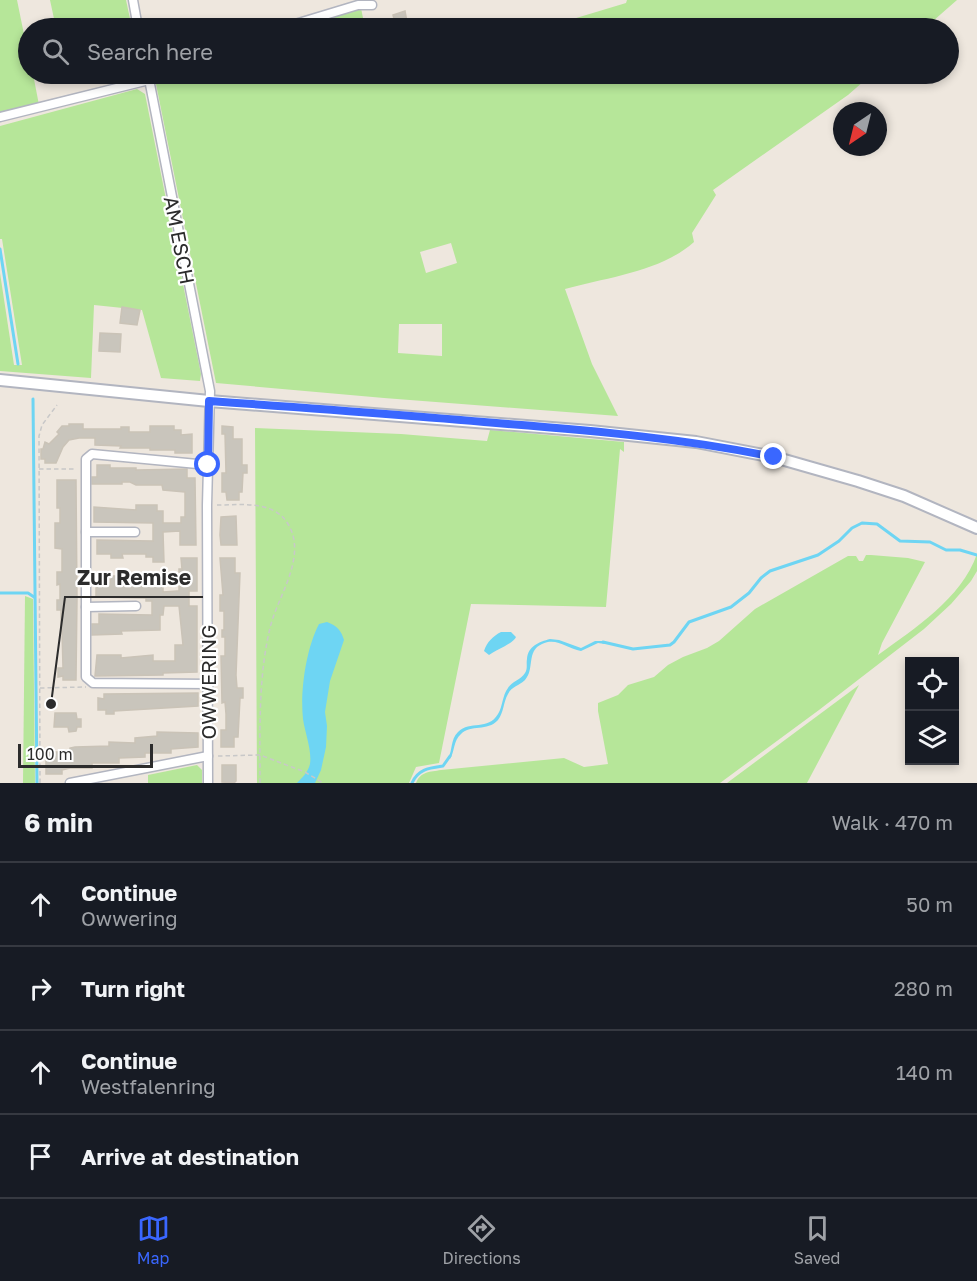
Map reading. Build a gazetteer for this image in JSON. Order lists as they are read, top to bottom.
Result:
{
  "streets": {
    "street": ["AM ESCH", "OWWERING"]
  },
  "crossings": [
    ["AM ESCH", "OWWERING"]
  ],
  "places": ["Zur Remise"],
  "scale_bar": "100 m",
  "north": "bottom left",
  "page": {
    "search": "Search here",
    "scale": "100 m",
    "heading": ["6 min", "Walk · 470 m"],
    "list": [
      ["Continue", "Owwering", "50 m"],
      ["Turn right", "280 m"],
      ["Continue", "Westfalenring", "140 m"],
      "Arrive at destination"
    ],
    "nav": ["Map", "Directions", "Saved"]
  }
}
